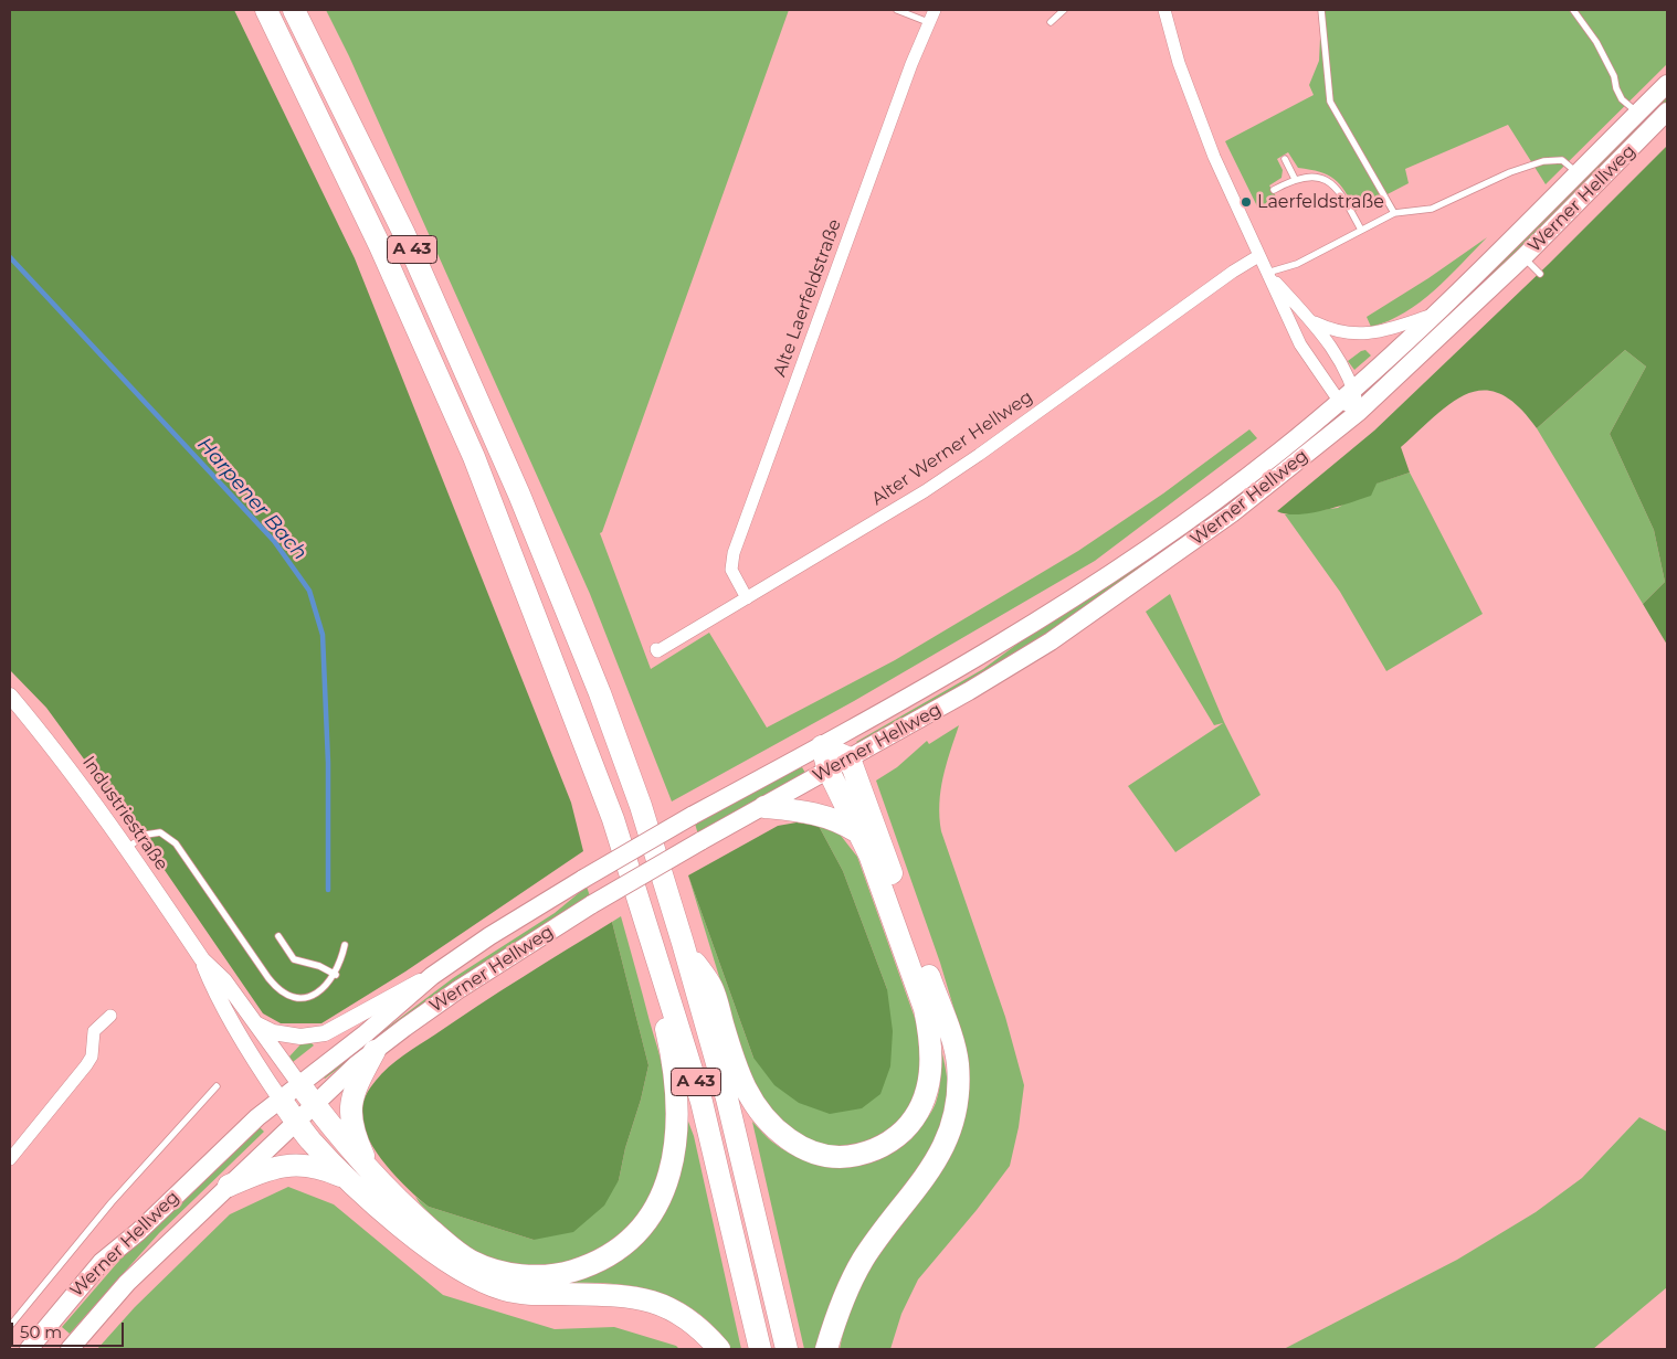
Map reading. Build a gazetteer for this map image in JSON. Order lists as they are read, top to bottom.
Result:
{
  "streets": {
    "highway": ["A 43"],
    "main road": ["Werner Hellweg"],
    "street": ["Alte Laerfeldstraße", "Alter Werner Hellweg", "Industriestraße"]
  },
  "crossings": [
    ["Werner Hellweg", "Industriestraße"],
    ["Alte Laerfeldstraße", "Alter Werner Hellweg"]
  ],
  "water": ["Harpener Bach"],
  "places": ["Laerfeldstraße"],
  "scale_bar": "50 m"
}
